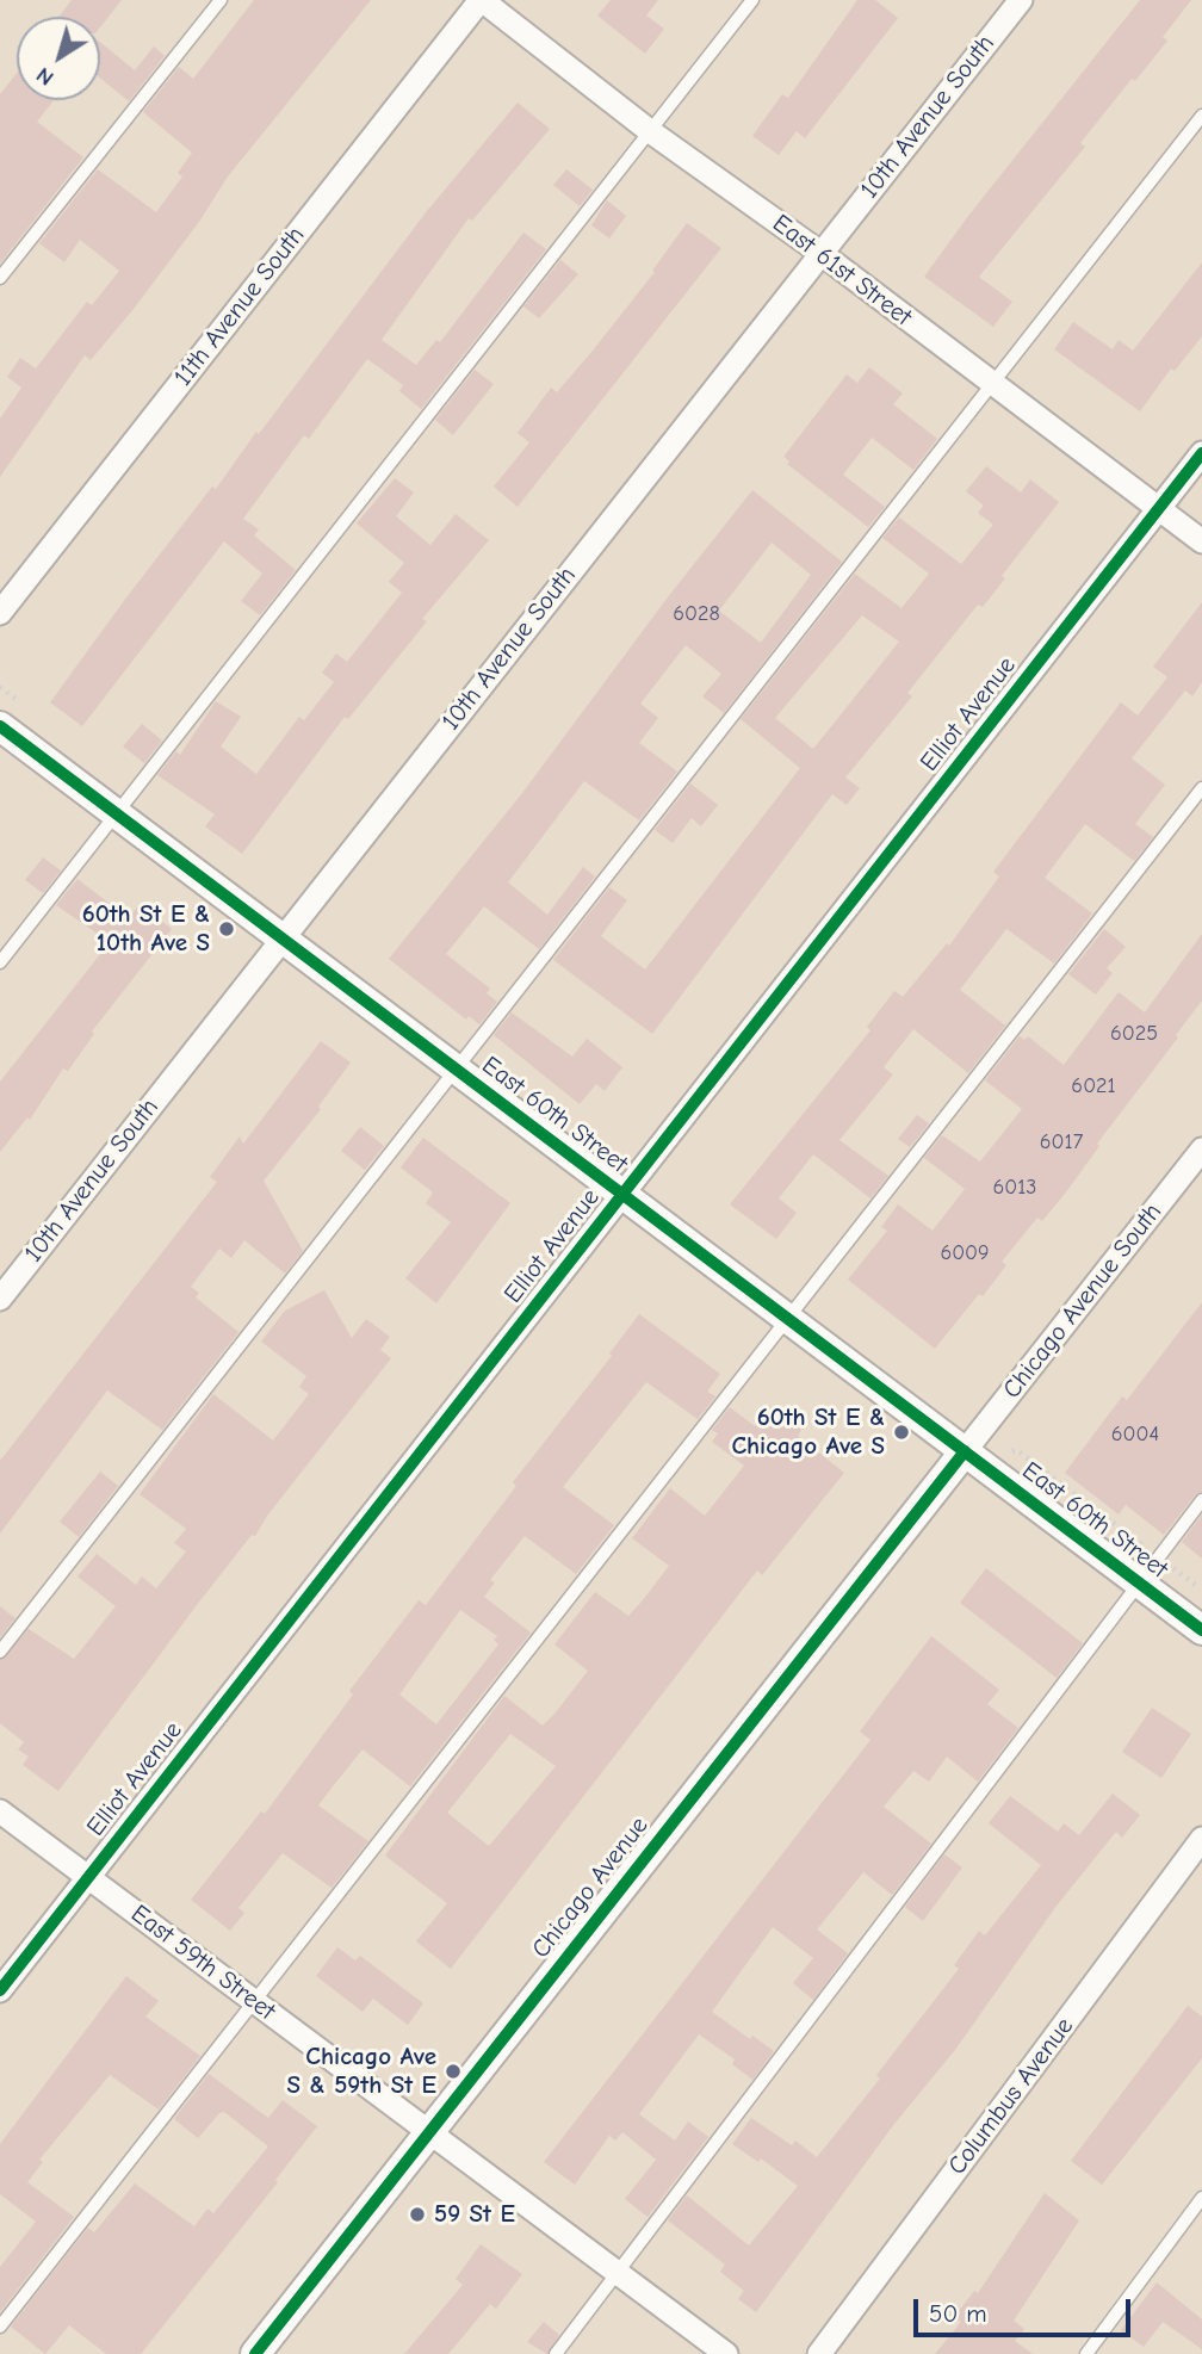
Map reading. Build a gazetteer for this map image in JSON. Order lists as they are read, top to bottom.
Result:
{
  "streets": {
    "street": [
      "10th Avenue South",
      "East 61st Street",
      "11th Avenue South",
      "Elliot Avenue",
      "East 60th Street",
      "Chicago Avenue South",
      "Chicago Avenue",
      "East 59th Street",
      "Columbus Avenue"
    ]
  },
  "crossings": [
    ["10th Avenue South", "East 61st Street"],
    ["10th Avenue South", "East 60th Street"],
    ["East 61st Street", "11th Avenue South"],
    ["East 61st Street", "Elliot Avenue"],
    ["Elliot Avenue", "East 60th Street"],
    ["Elliot Avenue", "East 59th Street"],
    ["East 60th Street", "Chicago Avenue South"],
    ["East 60th Street", "Chicago Avenue"],
    ["Chicago Avenue South", "Chicago Avenue"],
    ["Chicago Avenue", "East 59th Street"]
  ],
  "places": [
    "60th St E & 10th Ave S",
    "60th St E & Chicago Ave S",
    "Chicago Ave S & 59th St E",
    "59 St E"
  ],
  "house_numbers": [
    "6028",
    "6025",
    "6021",
    "6017",
    "6013",
    "6009",
    "6004"
  ],
  "scale_bar": "50 m",
  "north": "bottom left"
}
